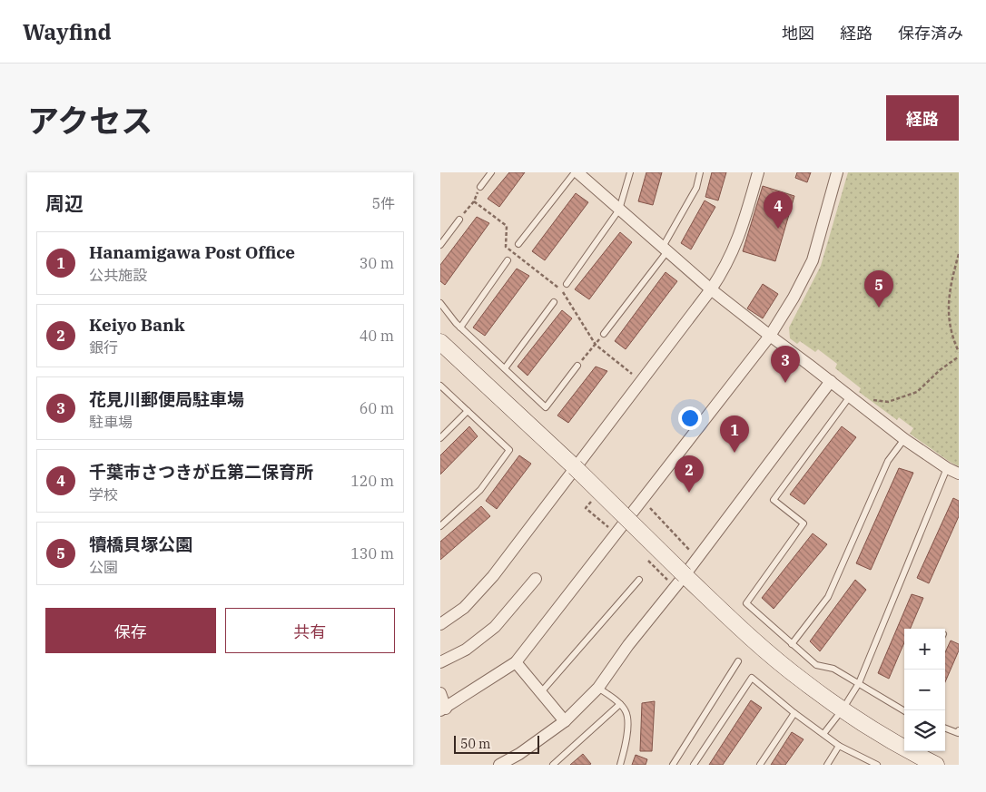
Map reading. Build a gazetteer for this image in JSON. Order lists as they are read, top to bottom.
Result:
{
  "scale_bar": "50 m",
  "page": {
    "header": "Wayfind",
    "nav": ["地図", "経路", "保存済み"],
    "title": "アクセス",
    "buttons": [
      "経路",
      ["保存", "共有"]
    ],
    "heading": ["周辺", "5件"],
    "pins": [
      "4",
      "5",
      "3",
      "1",
      "2"
    ],
    "list": [
      {
        "mark": "1",
        "name": "Hanamigawa Post Office",
        "note": "公共施設",
        "value": "30 m"
      },
      {
        "mark": "2",
        "name": "Keiyo Bank",
        "note": "銀行",
        "value": "40 m"
      },
      {
        "mark": "3",
        "name": "花見川郵便局駐車場",
        "note": "駐車場",
        "value": "60 m"
      },
      {
        "mark": "4",
        "name": "千葉市さつきが丘第二保育所",
        "note": "学校",
        "value": "120 m"
      },
      {
        "mark": "5",
        "name": "犢橋貝塚公園",
        "note": "公園",
        "value": "130 m"
      }
    ],
    "map_buttons": ["+", "−"],
    "scale": "50 m"
  }
}
